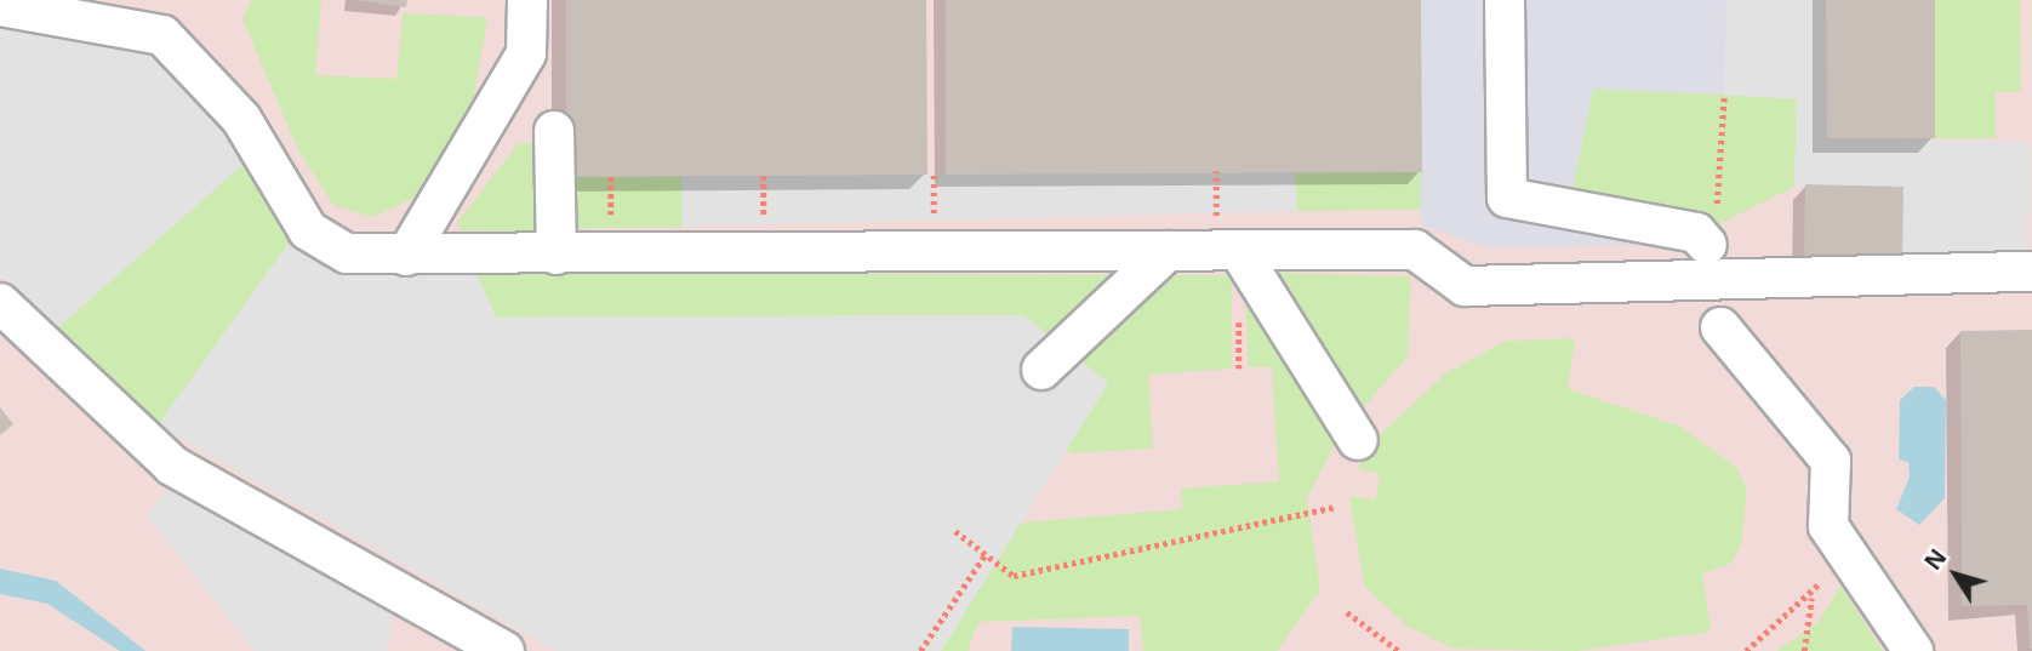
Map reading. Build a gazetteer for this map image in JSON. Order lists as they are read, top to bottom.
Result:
{
  "north": "top left"
}
